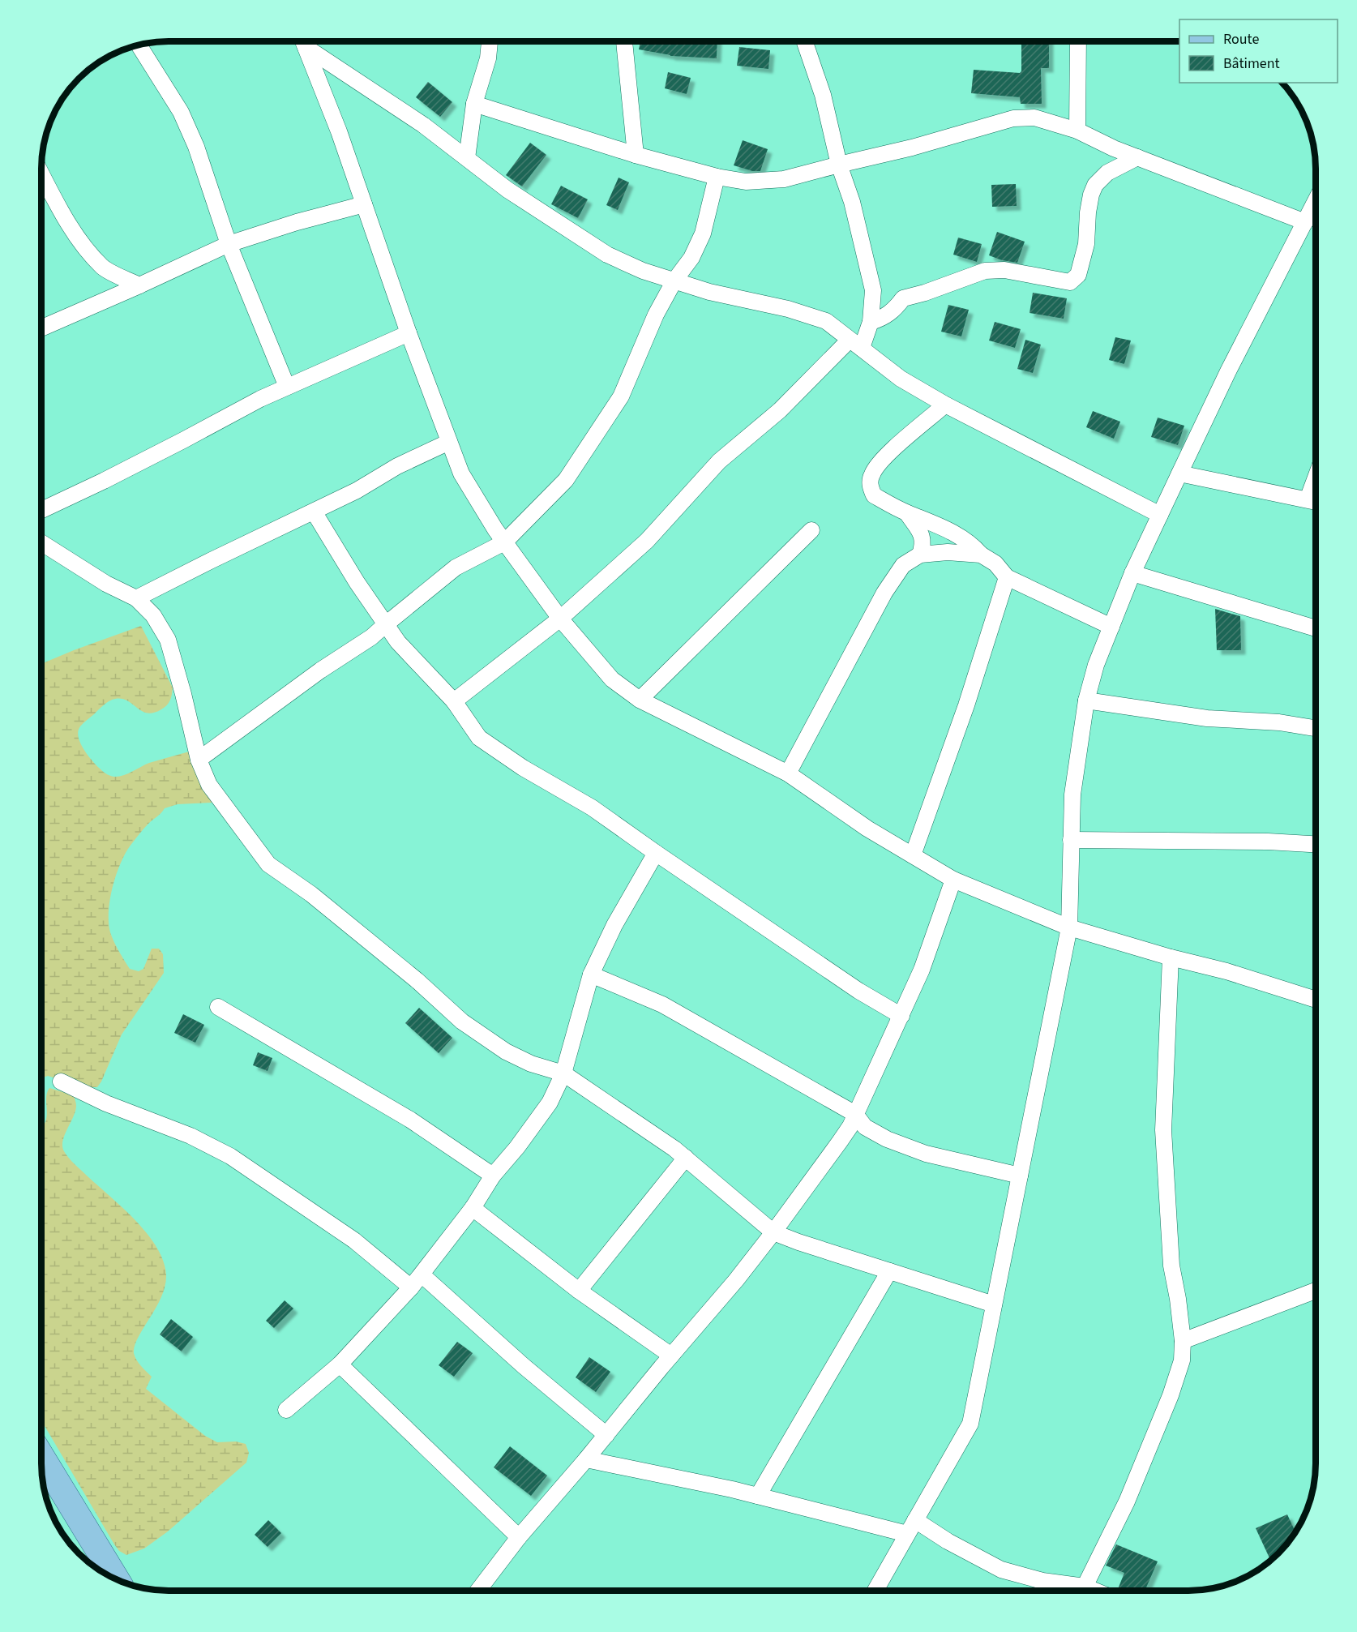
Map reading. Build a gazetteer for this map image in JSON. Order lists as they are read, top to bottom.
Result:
{
  "legend": ["Route", "Bâtiment"]
}
